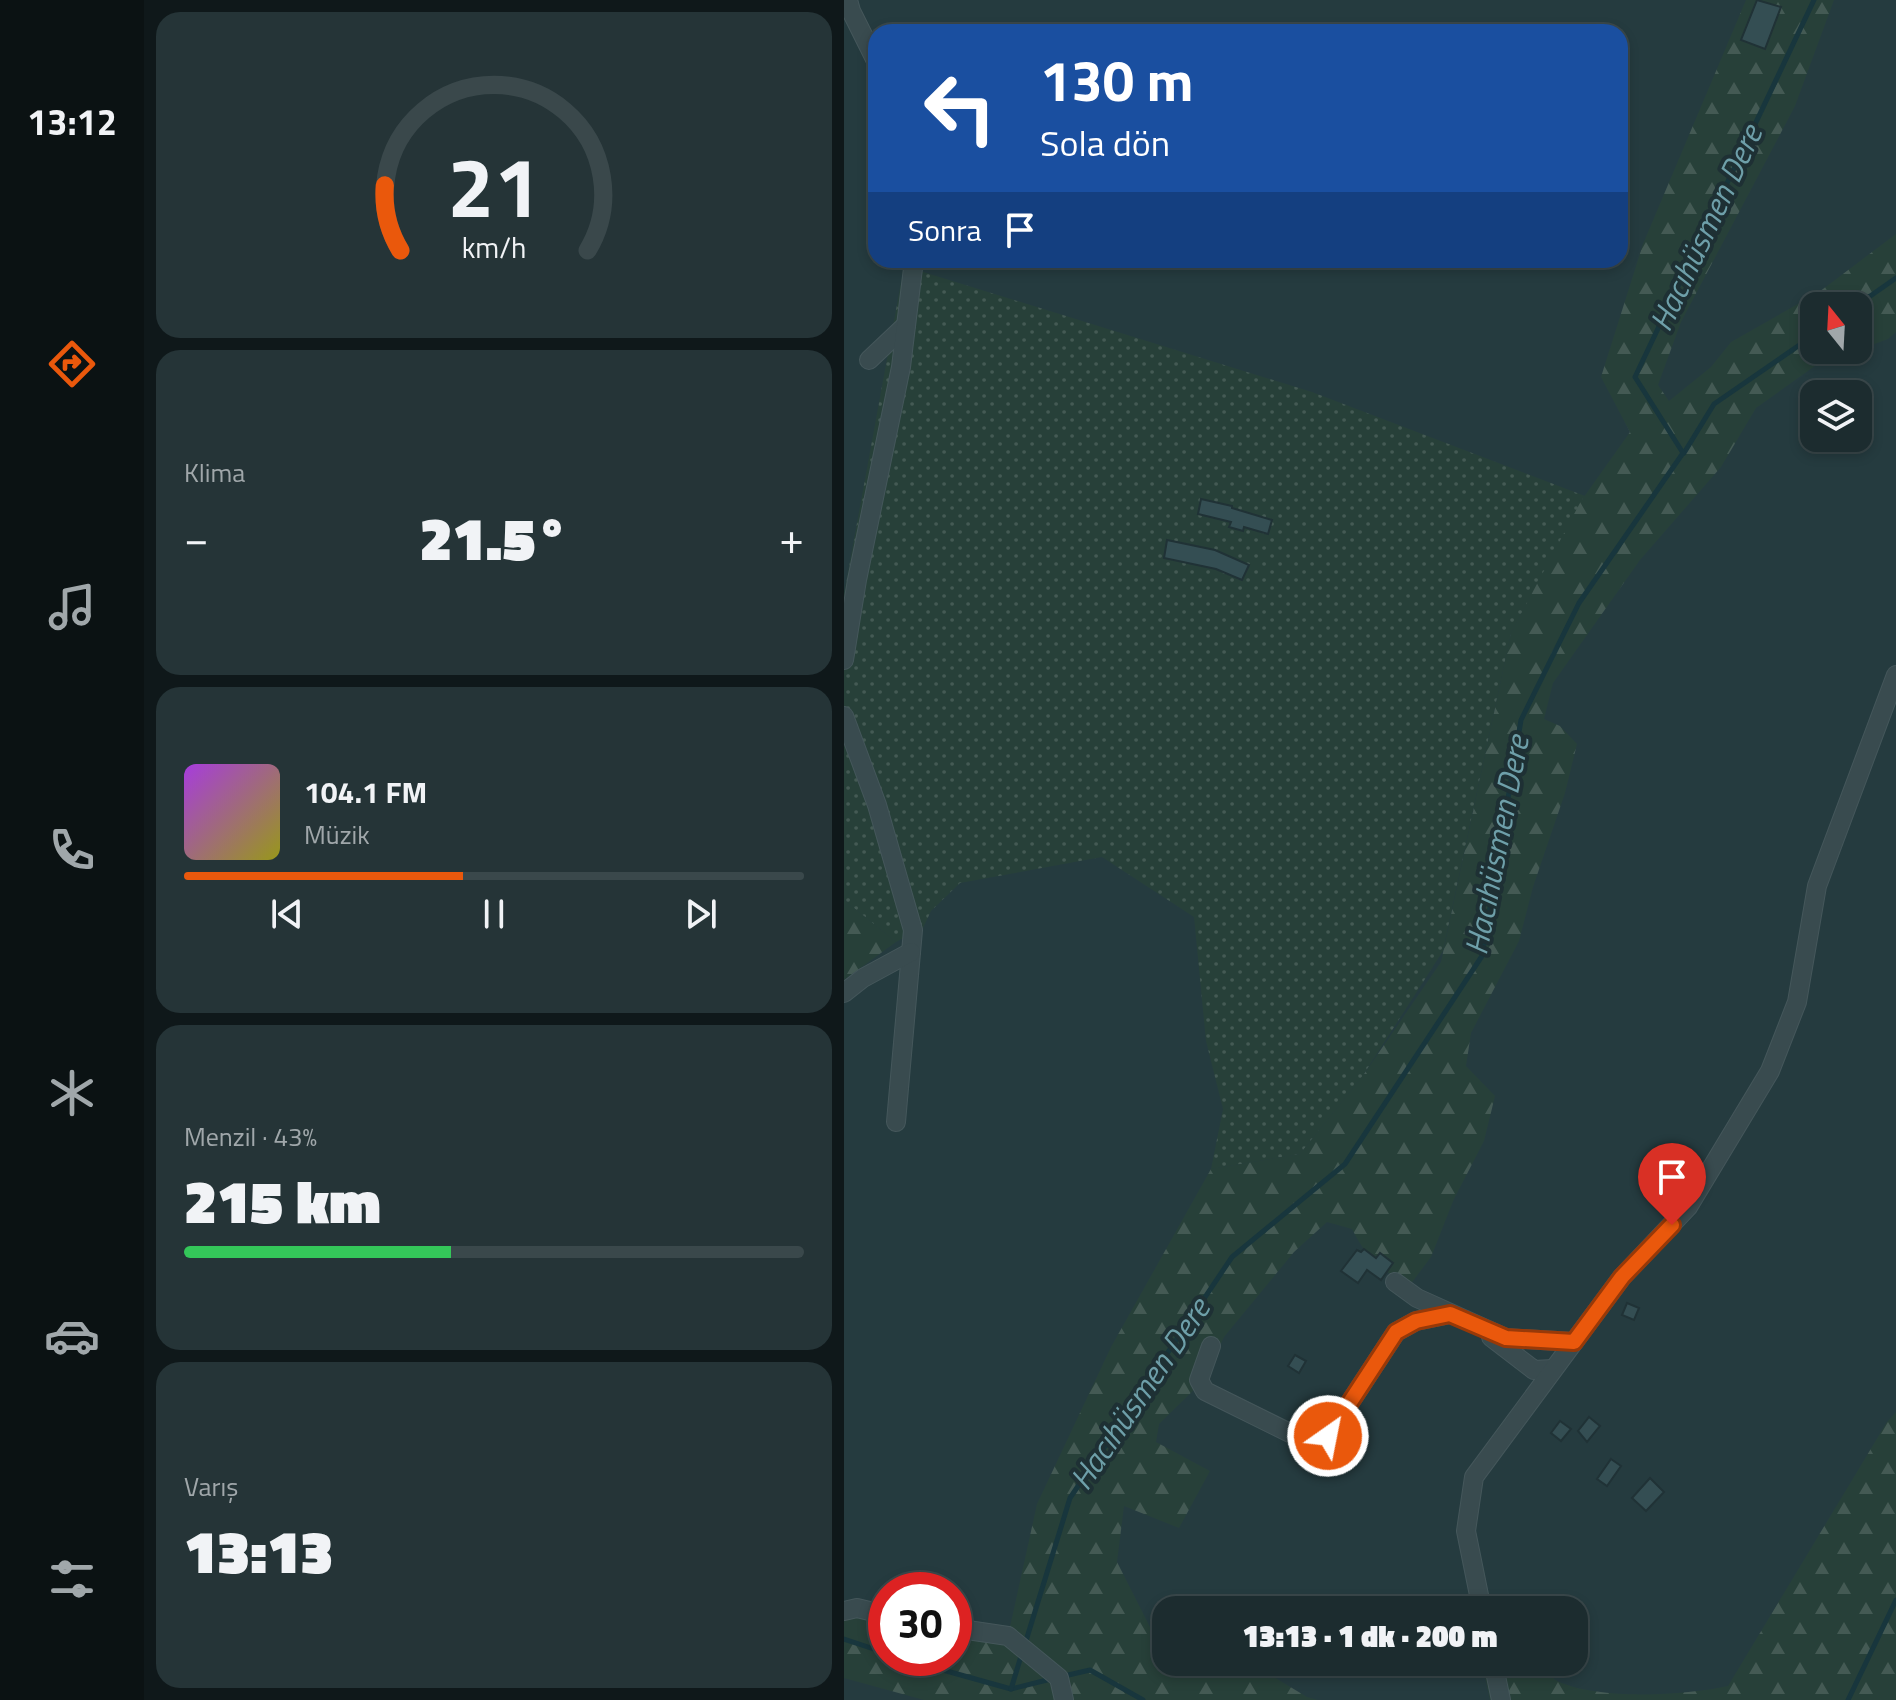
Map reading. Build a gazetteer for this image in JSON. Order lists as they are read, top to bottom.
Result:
{
  "water": ["Hacıhüsmen Dere"],
  "north": "top",
  "page": {
    "tabs": "13:12",
    "turn": ["130 m", "Sola dön"],
    "then": "Sonra",
    "tile": [
      "Klima",
      ["Menzil · 43%", "215 km"],
      ["Varış", "13:13"]
    ],
    "heat": ["−", "21.5°", "+"],
    "song": ["104.1 FM", "Müzik"],
    "limit": "30",
    "trip": "13:13 · 1 dk · 200 m",
    "gauge": ["21", "km/h"]
  }
}
